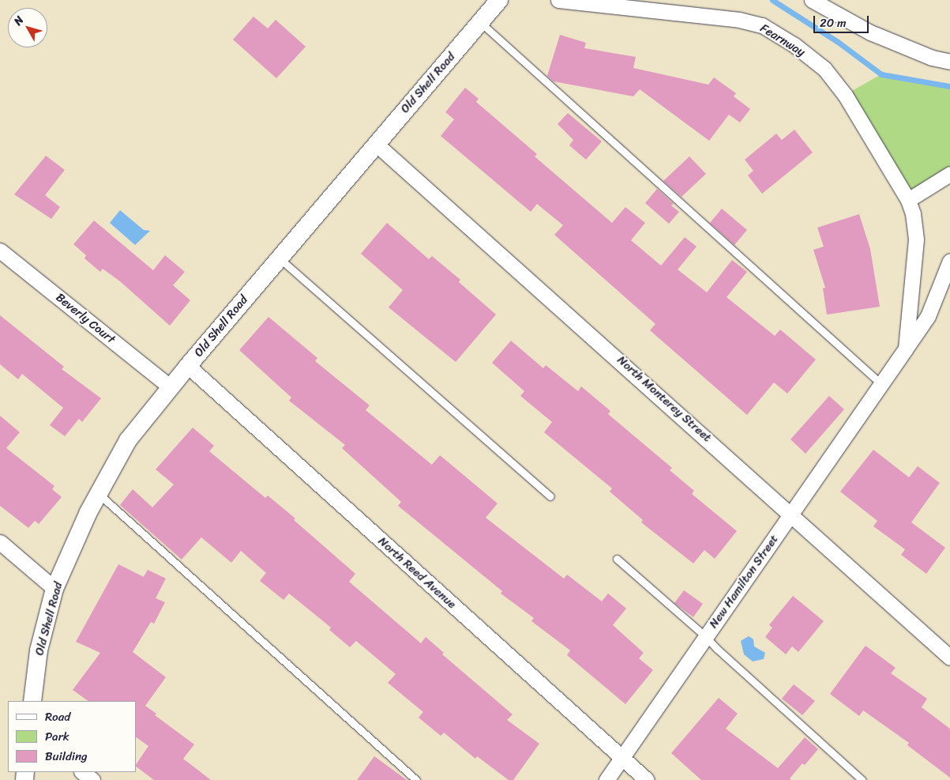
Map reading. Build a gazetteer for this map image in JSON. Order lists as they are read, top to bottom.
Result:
{
  "streets": {
    "street": [
      "Fearnway",
      "Old Shell Road",
      "Beverly Court",
      "North Monterey Street",
      "North Reed Avenue",
      "New Hamilton Street"
    ]
  },
  "crossings": [
    ["Old Shell Road", "Beverly Court"],
    ["Old Shell Road", "North Monterey Street"],
    ["Old Shell Road", "North Reed Avenue"],
    ["North Monterey Street", "New Hamilton Street"],
    ["North Reed Avenue", "New Hamilton Street"]
  ],
  "legend": ["Road", "Park", "Building"],
  "scale_bar": "20 m",
  "north": "top left"
}
